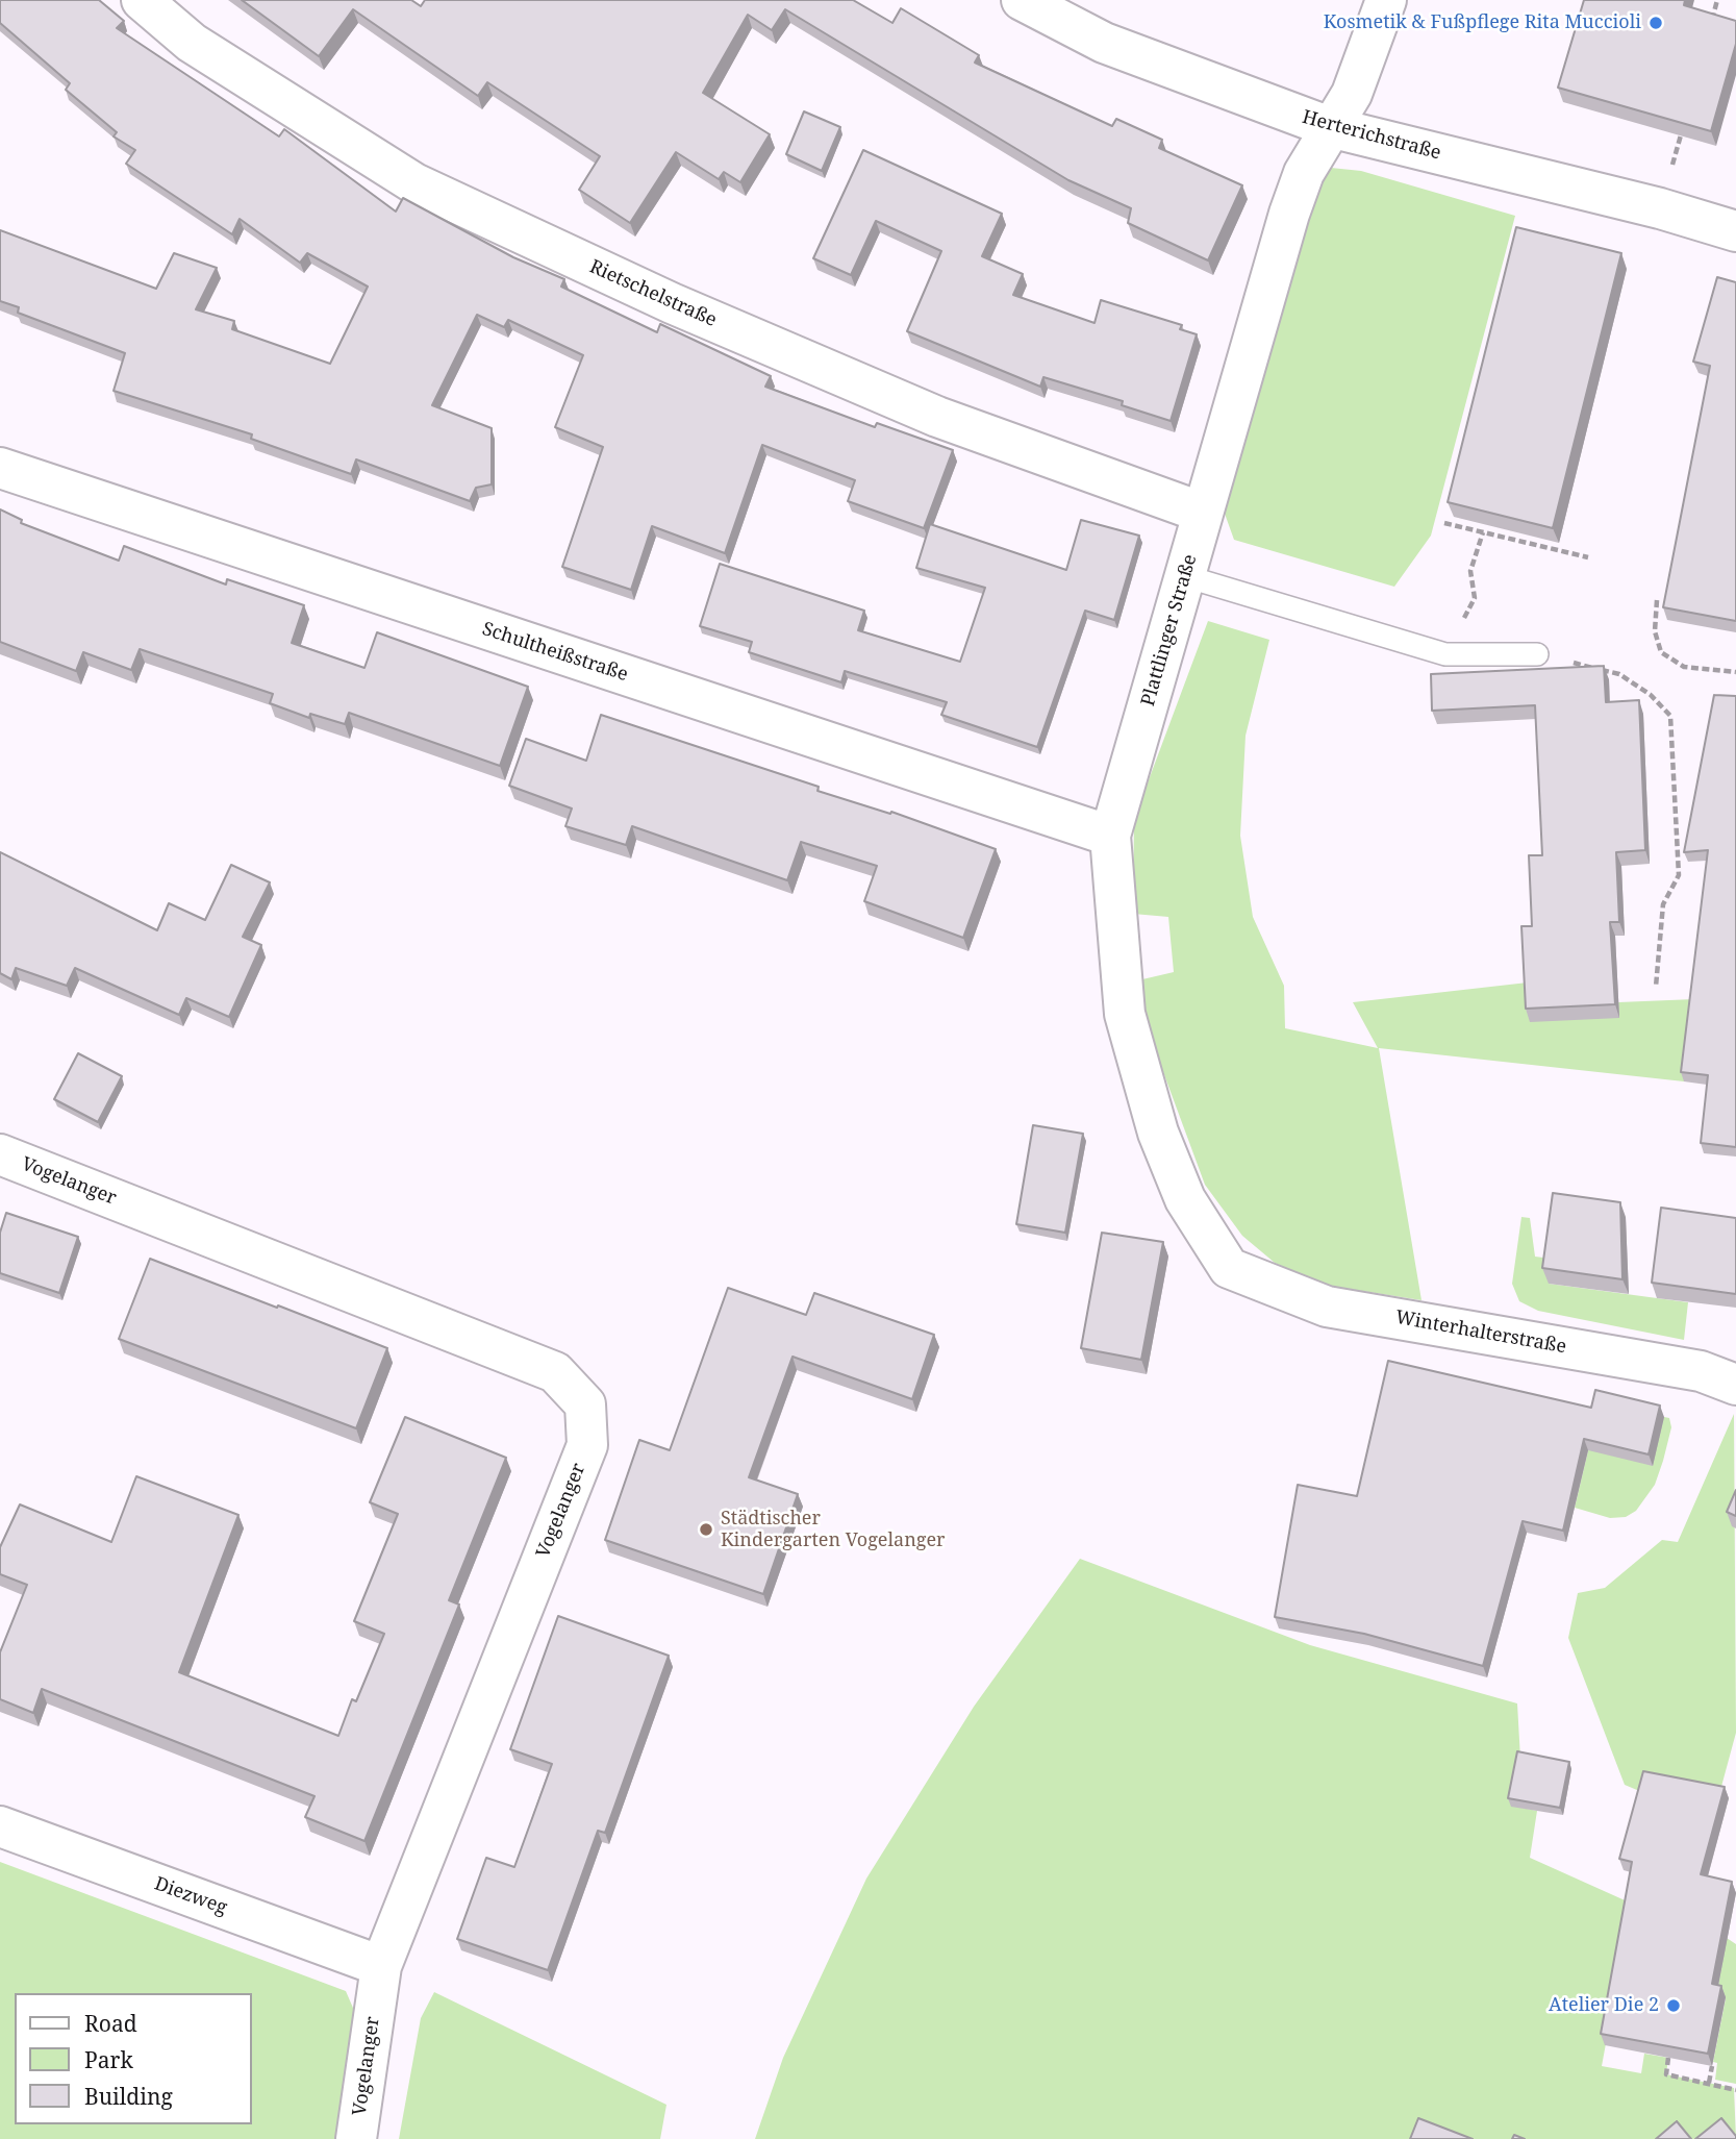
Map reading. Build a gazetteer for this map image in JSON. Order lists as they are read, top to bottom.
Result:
{
  "streets": {
    "street": [
      "Herterichstraße",
      "Rietschelstraße",
      "Plattlinger Straße",
      "Schultheißstraße",
      "Vogelanger",
      "Winterhalterstraße",
      "Diezweg"
    ]
  },
  "crossings": [
    ["Herterichstraße", "Plattlinger Straße"],
    ["Rietschelstraße", "Plattlinger Straße"],
    ["Plattlinger Straße", "Schultheißstraße"],
    ["Plattlinger Straße", "Winterhalterstraße"],
    ["Vogelanger", "Diezweg"]
  ],
  "places": ["Kosmetik & Fußpflege Rita Muccioli", "Städtischer Kindergarten Vogelanger", "Atelier Die 2"],
  "legend": ["Road", "Park", "Building"]
}
